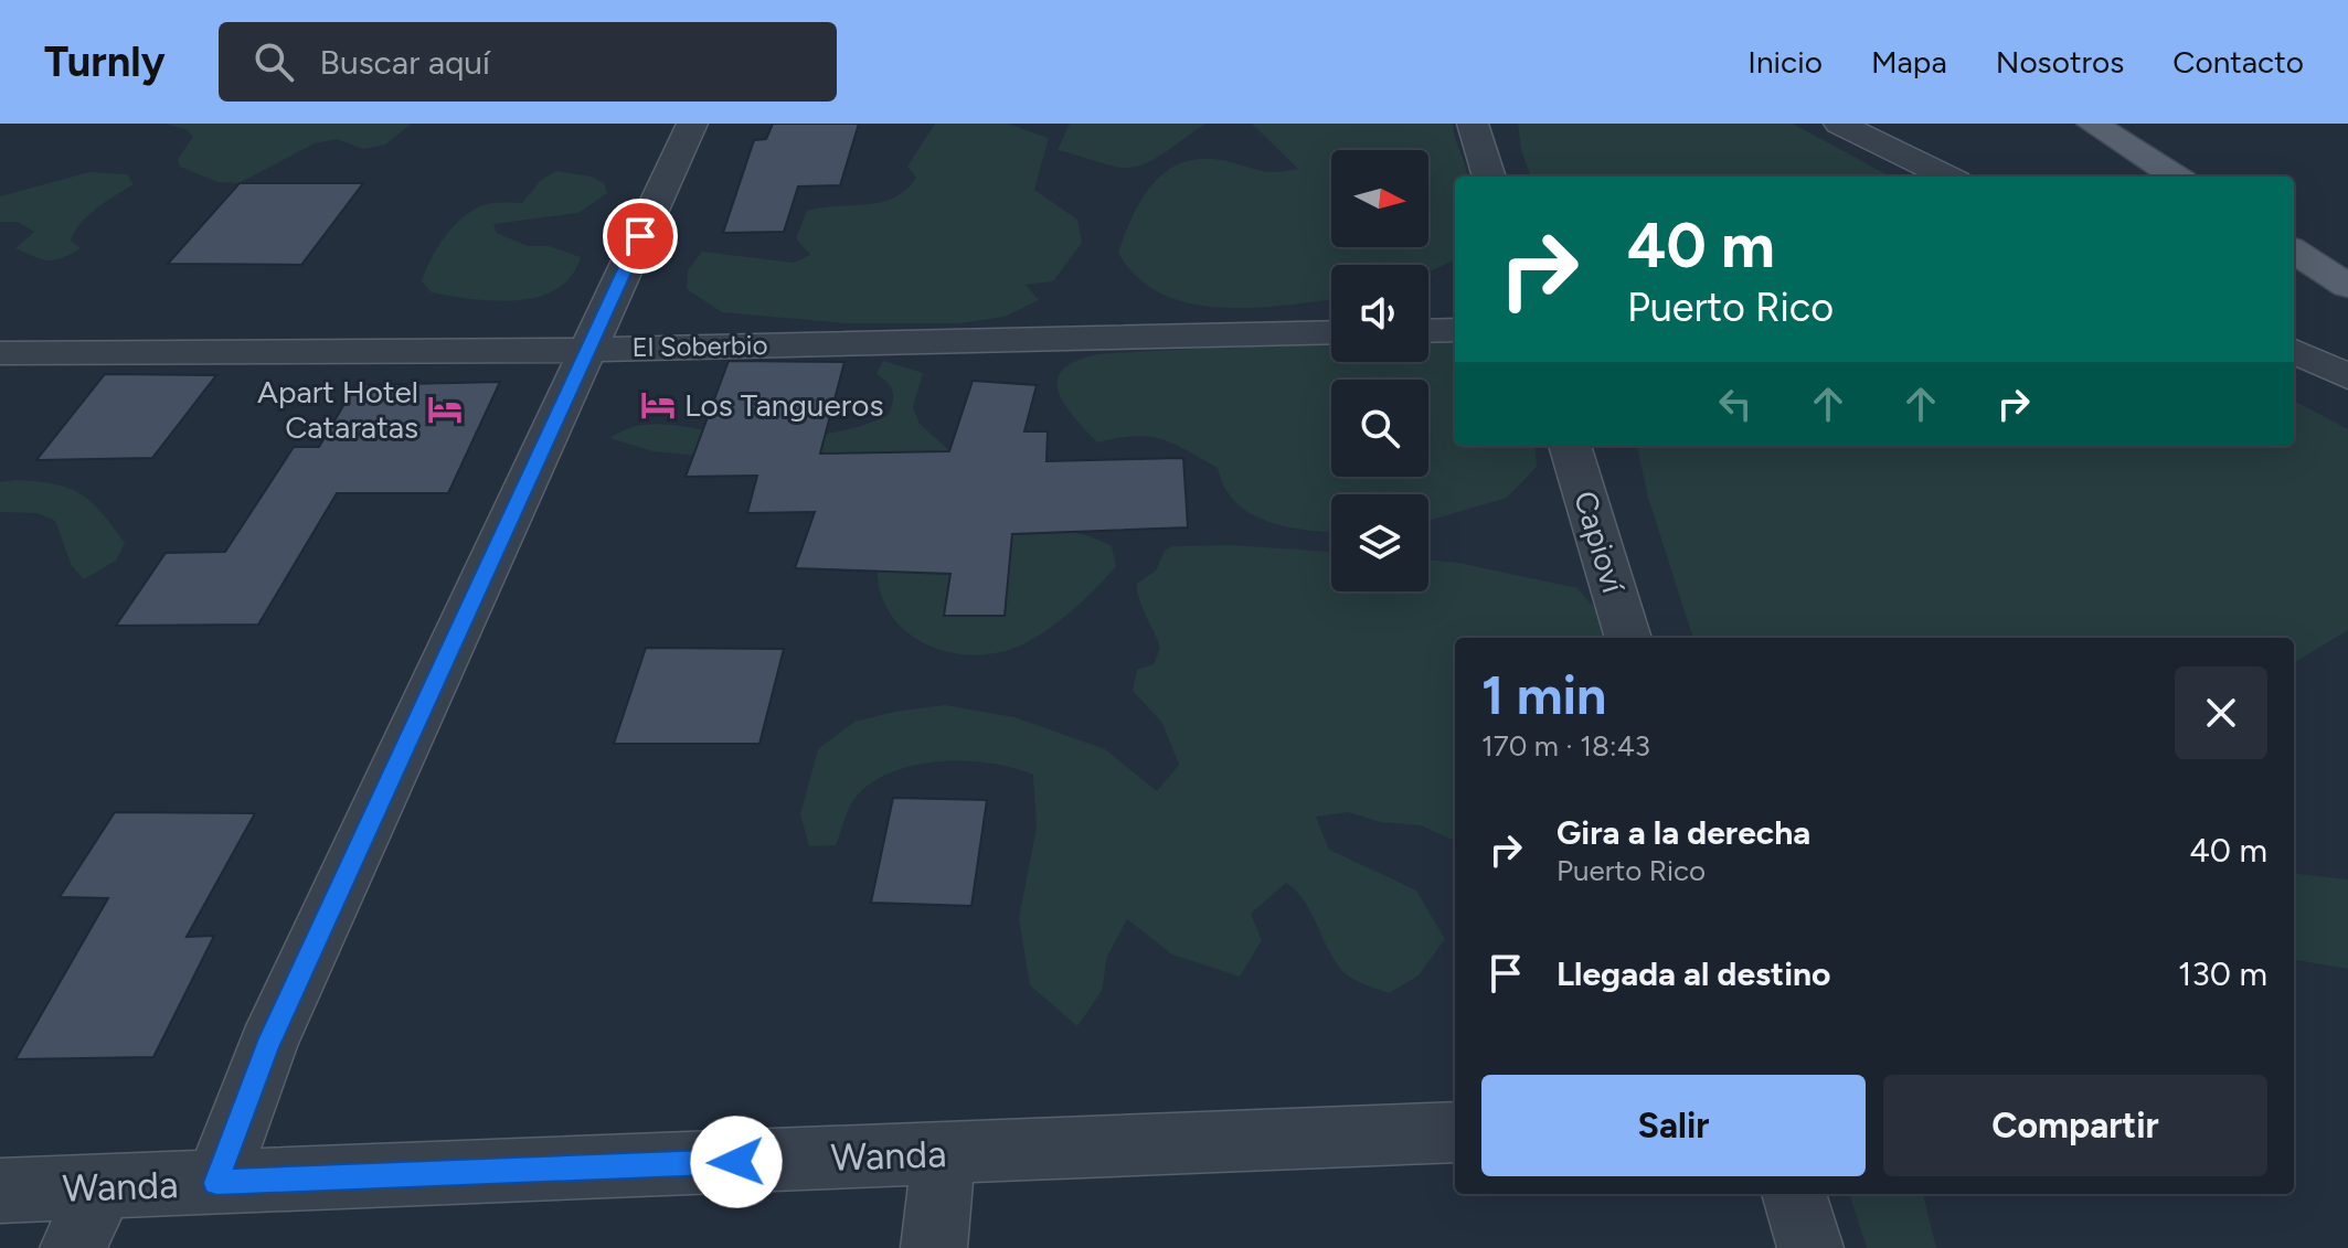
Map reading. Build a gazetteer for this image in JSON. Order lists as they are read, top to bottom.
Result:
{
  "streets": {
    "street": ["El Soberbio", "Capioví", "Wanda"]
  },
  "places": {
    "hotel": ["Los Tangueros", "Apart Hotel Cataratas"]
  },
  "north": "right",
  "page": {
    "header": "Turnly",
    "search": "Buscar aquí",
    "nav": [
      "Inicio",
      "Mapa",
      "Nosotros",
      "Contacto"
    ],
    "turn": ["40 m", "Puerto Rico"],
    "heading": ["1 min", "170 m · 18:43"],
    "list": [
      {
        "name": "Gira a la derecha",
        "note": "Puerto Rico",
        "value": "40 m"
      },
      {
        "name": "Llegada al destino",
        "value": "130 m"
      }
    ],
    "buttons": ["Salir", "Compartir"]
  }
}
